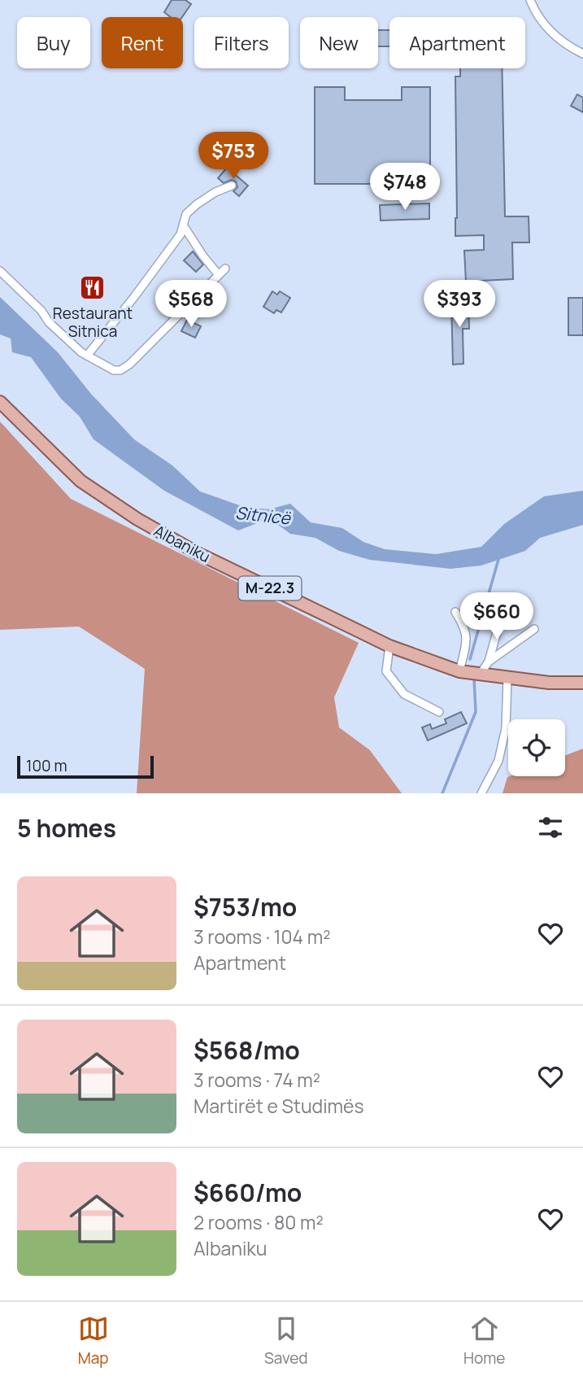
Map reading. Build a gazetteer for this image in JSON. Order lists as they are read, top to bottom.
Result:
{
  "streets": {
    "main road": ["Albaniku", "M-22.3"]
  },
  "water": ["Sitnicë"],
  "places": {
    "restaurant": ["Restaurant Sitnica"]
  },
  "scale_bar": "100 m",
  "page": {
    "chip": [
      "Buy",
      "Rent",
      "Filters",
      "New",
      "Apartment"
    ],
    "price": [
      "$753",
      "$748",
      "$568",
      "$393",
      "$660"
    ],
    "scale": "100 m",
    "heading": "5 homes",
    "list": [
      {
        "name": "$753/mo",
        "note": "3 rooms · 104 m² · Apartment"
      },
      {
        "name": "$568/mo",
        "note": "3 rooms · 74 m² · Martirët e Studimës"
      },
      {
        "name": "$660/mo",
        "note": "2 rooms · 80 m² · Albaniku"
      }
    ],
    "tabs": ["Map", "Saved", "Home"]
  }
}
